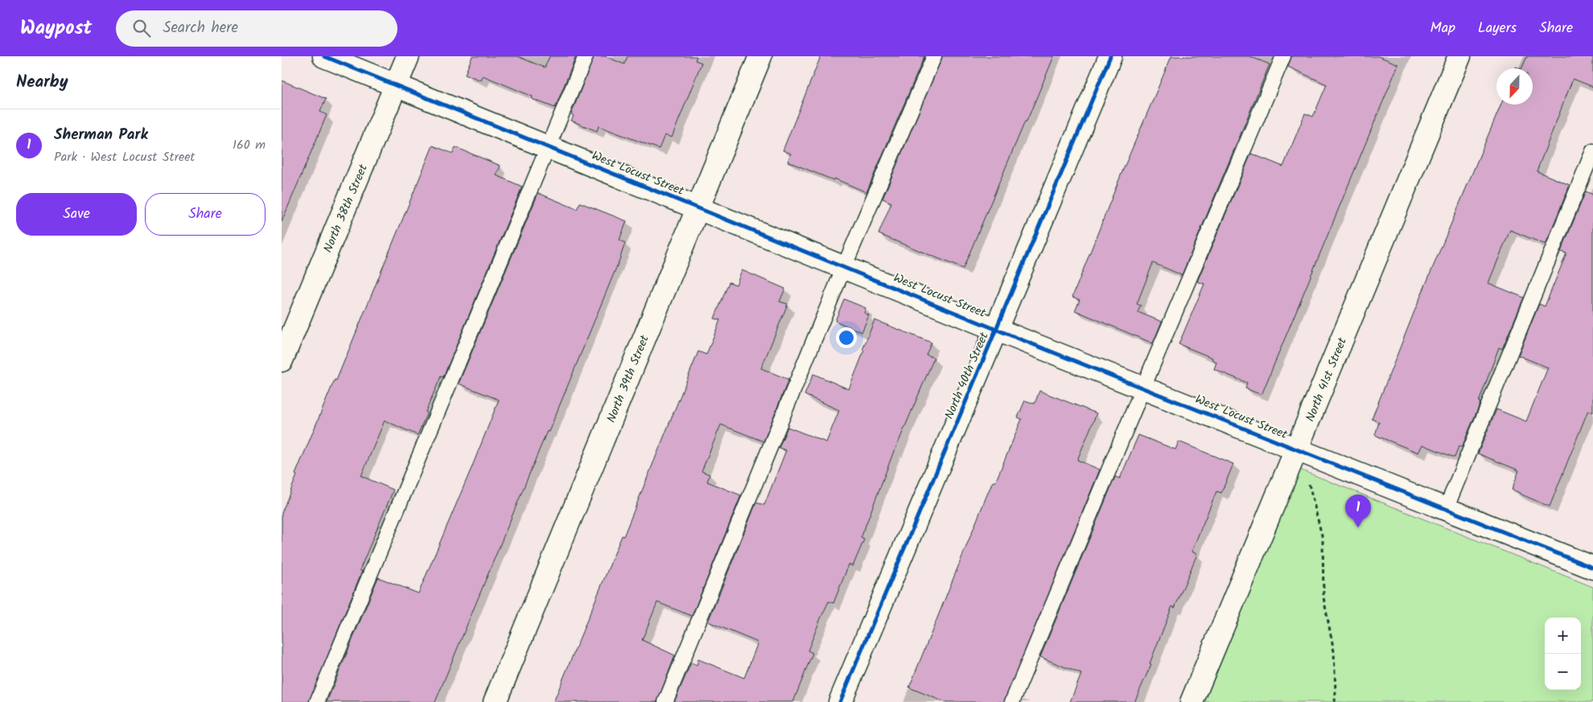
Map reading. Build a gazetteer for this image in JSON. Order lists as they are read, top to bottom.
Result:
{
  "streets": {
    "street": [
      "West Locust Street",
      "North 38th Street",
      "North 40th Street",
      "North 39th Street",
      "North 41st Street"
    ]
  },
  "crossings": [
    ["West Locust Street", "North 38th Street"],
    ["West Locust Street", "North 40th Street"],
    ["West Locust Street", "North 39th Street"],
    ["West Locust Street", "North 41st Street"]
  ],
  "north": "bottom",
  "page": {
    "header": "Waypost",
    "search": "Search here",
    "nav": ["Map", "Layers", "Share"],
    "heading": "Nearby",
    "list": [
      {
        "mark": "1",
        "name": "Sherman Park",
        "note": "Park · West Locust Street",
        "value": "160 m"
      }
    ],
    "buttons": ["Save", "Share"],
    "pins": "1",
    "map_buttons": ["+", "−"]
  }
}
